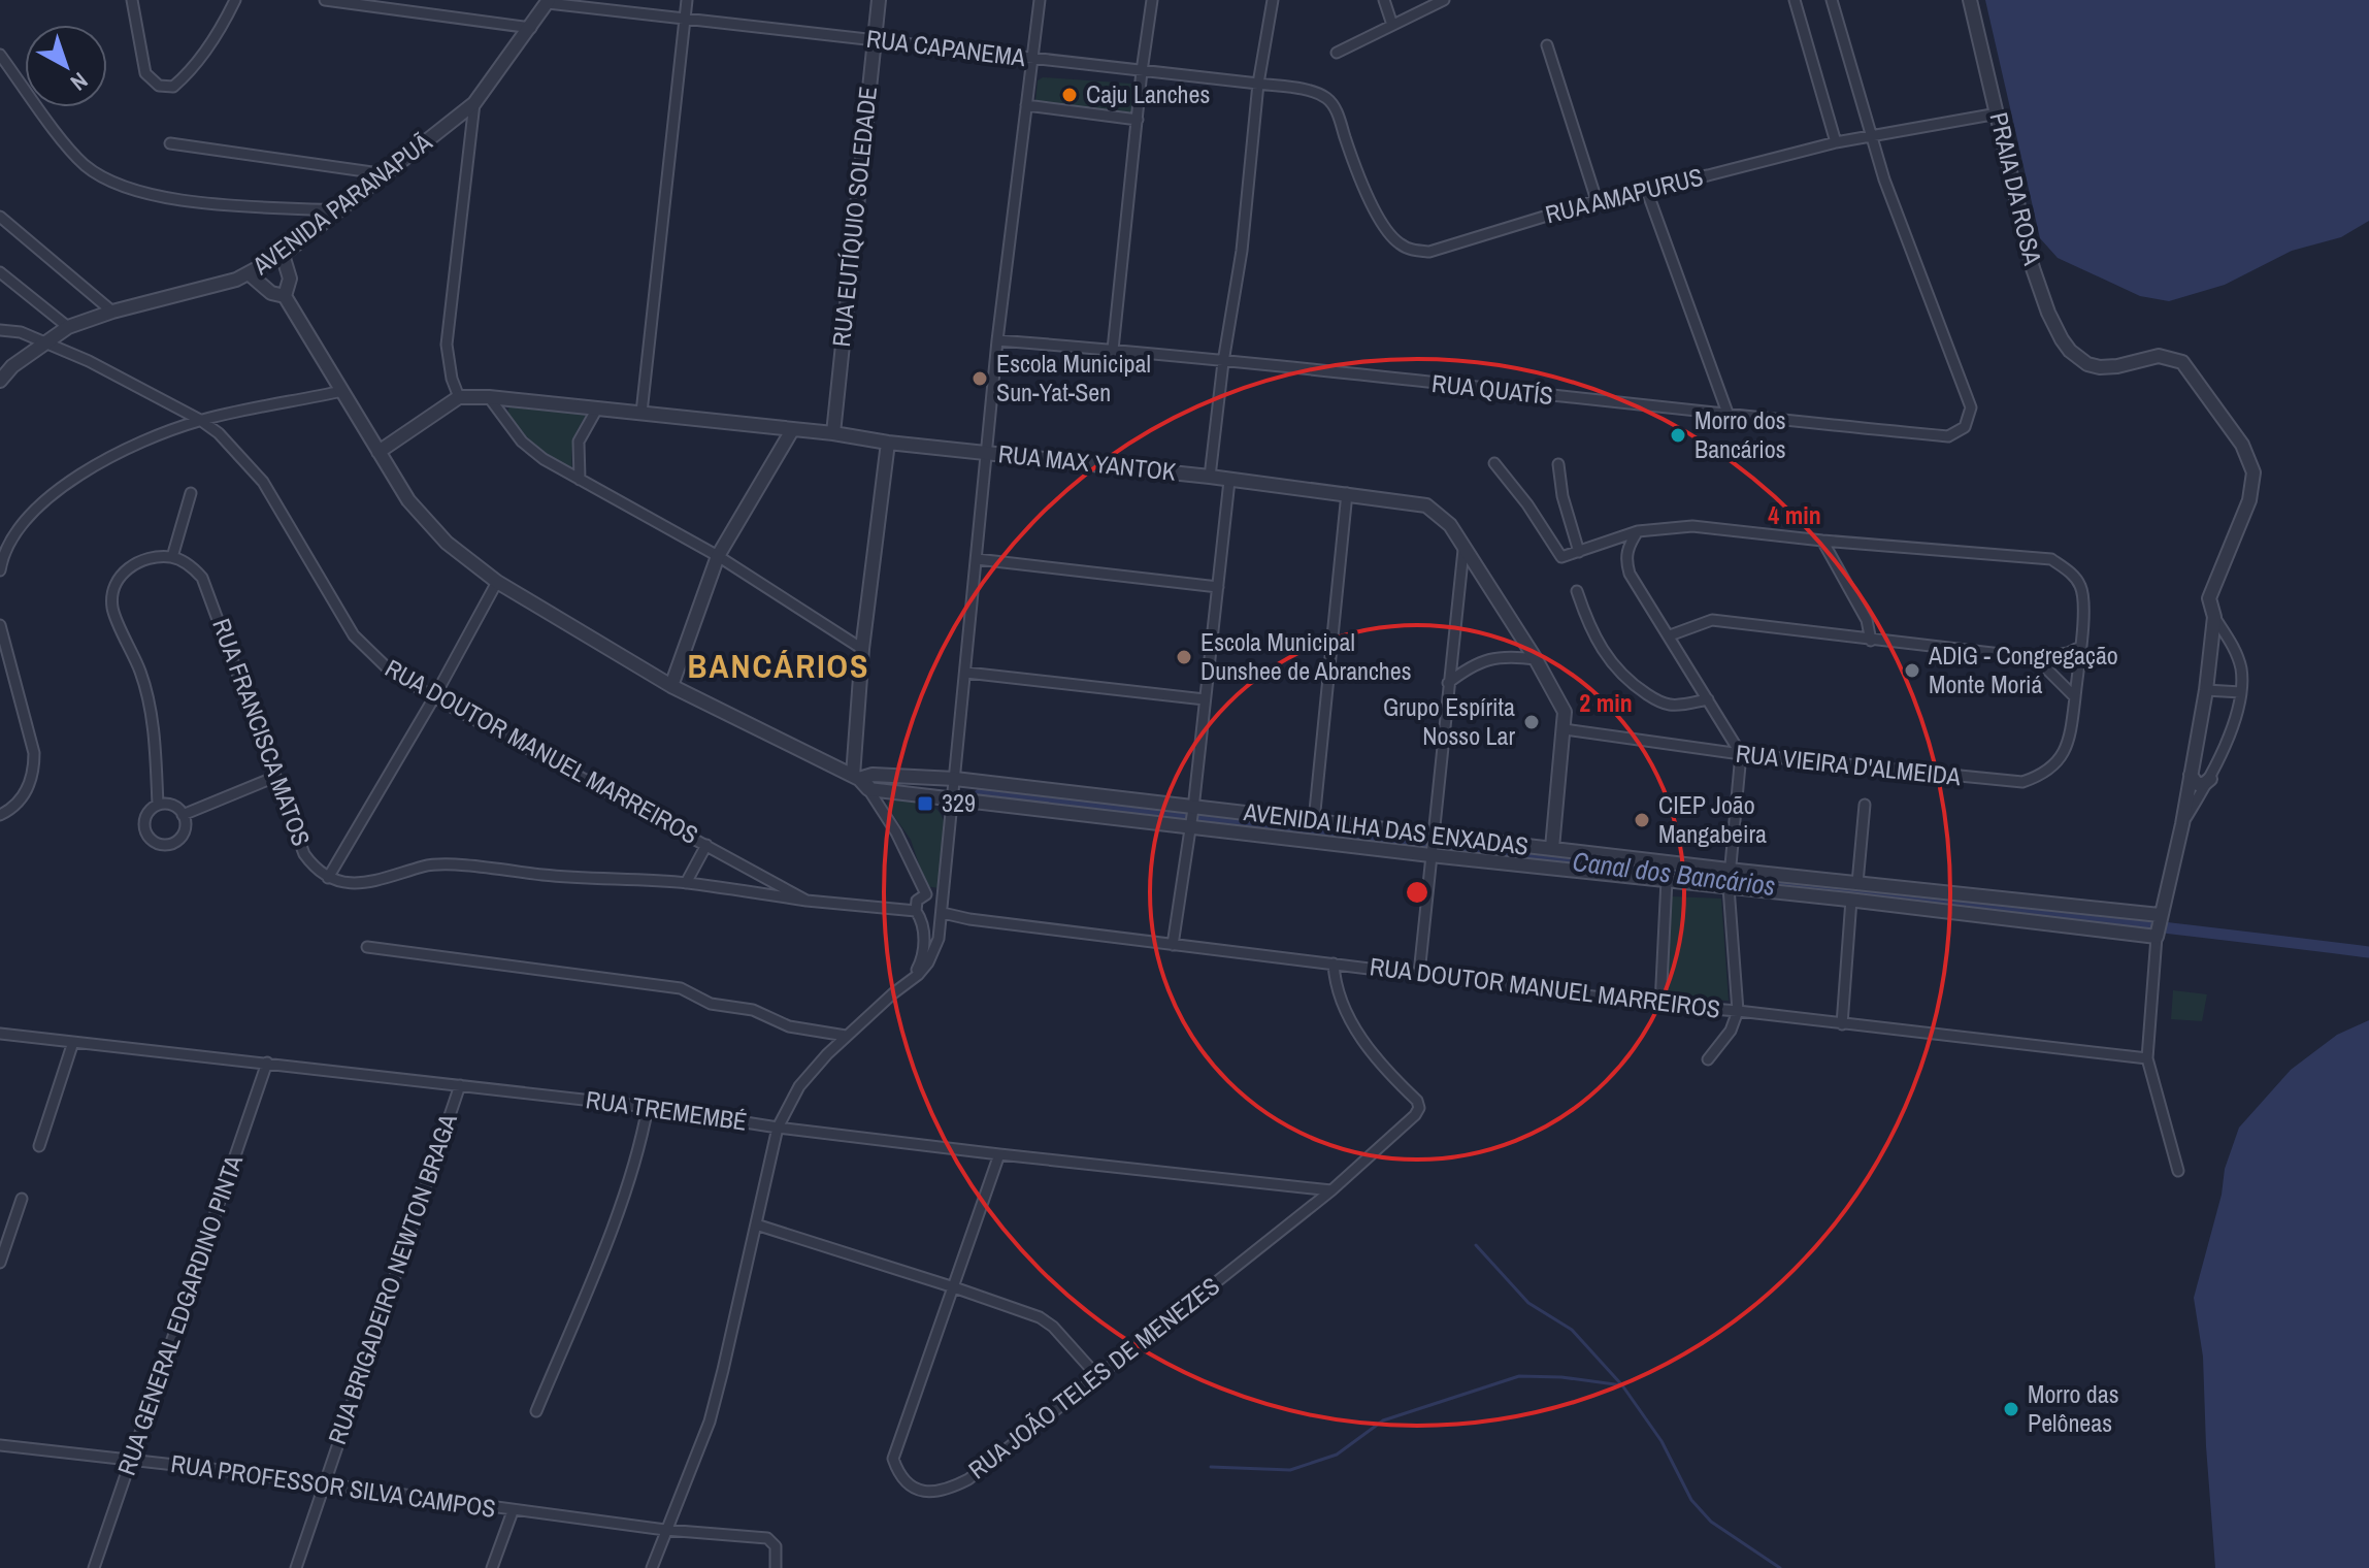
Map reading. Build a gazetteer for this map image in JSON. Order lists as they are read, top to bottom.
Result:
{
  "streets": {
    "street": [
      "RUA CAPANEMA",
      "PRAIA DA ROSA",
      "RUA AMAPURUS",
      "AVENIDA PARANAPUÃ",
      "RUA EUTÍQUIO SOLEDADE",
      "RUA QUATÍS",
      "RUA MAX YANTOK",
      "RUA FRANCISCA MATOS",
      "RUA DOUTOR MANUEL MARREIROS",
      "RUA VIEIRA D'ALMEIDA",
      "AVENIDA ILHA DAS ENXADAS",
      "RUA TREMEMBÉ",
      "RUA BRIGADEIRO NEWTON BRAGA",
      "RUA GENERAL EDGARDINO PINTA",
      "RUA JOÃO TELES DE MENEZES",
      "RUA PROFESSOR SILVA CAMPOS"
    ]
  },
  "crossings": [
    ["RUA CAPANEMA", "RUA AMAPURUS"],
    ["RUA CAPANEMA", "AVENIDA PARANAPUÃ"],
    ["RUA CAPANEMA", "RUA EUTÍQUIO SOLEDADE"],
    ["PRAIA DA ROSA", "RUA AMAPURUS"],
    ["RUA AMAPURUS", "RUA QUATÍS"],
    ["AVENIDA PARANAPUÃ", "RUA DOUTOR MANUEL MARREIROS"],
    ["RUA EUTÍQUIO SOLEDADE", "RUA MAX YANTOK"],
    ["RUA MAX YANTOK", "RUA VIEIRA D'ALMEIDA"],
    ["RUA MAX YANTOK", "AVENIDA ILHA DAS ENXADAS"],
    ["RUA DOUTOR MANUEL MARREIROS", "RUA JOÃO TELES DE MENEZES"],
    ["RUA TREMEMBÉ", "RUA BRIGADEIRO NEWTON BRAGA"],
    ["RUA TREMEMBÉ", "RUA GENERAL EDGARDINO PINTA"],
    ["RUA TREMEMBÉ", "RUA JOÃO TELES DE MENEZES"],
    ["RUA BRIGADEIRO NEWTON BRAGA", "RUA PROFESSOR SILVA CAMPOS"],
    ["RUA GENERAL EDGARDINO PINTA", "RUA PROFESSOR SILVA CAMPOS"]
  ],
  "districts": ["BANCÁRIOS"],
  "water": ["Canal dos Bancários"],
  "places": {
    "other": [
      "Caju Lanches",
      "Escola Municipal Sun-Yat-Sen",
      "Morro dos Bancários",
      "Escola Municipal Dunshee de Abranches",
      "ADIG - Congregação Monte Moriá",
      "Grupo Espírita Nosso Lar",
      "CIEP João Mangabeira",
      "Morro das Pelôneas"
    ],
    "transit": ["329"]
  },
  "north": "bottom right",
  "rings": ["4 min", "2 min"]
}
